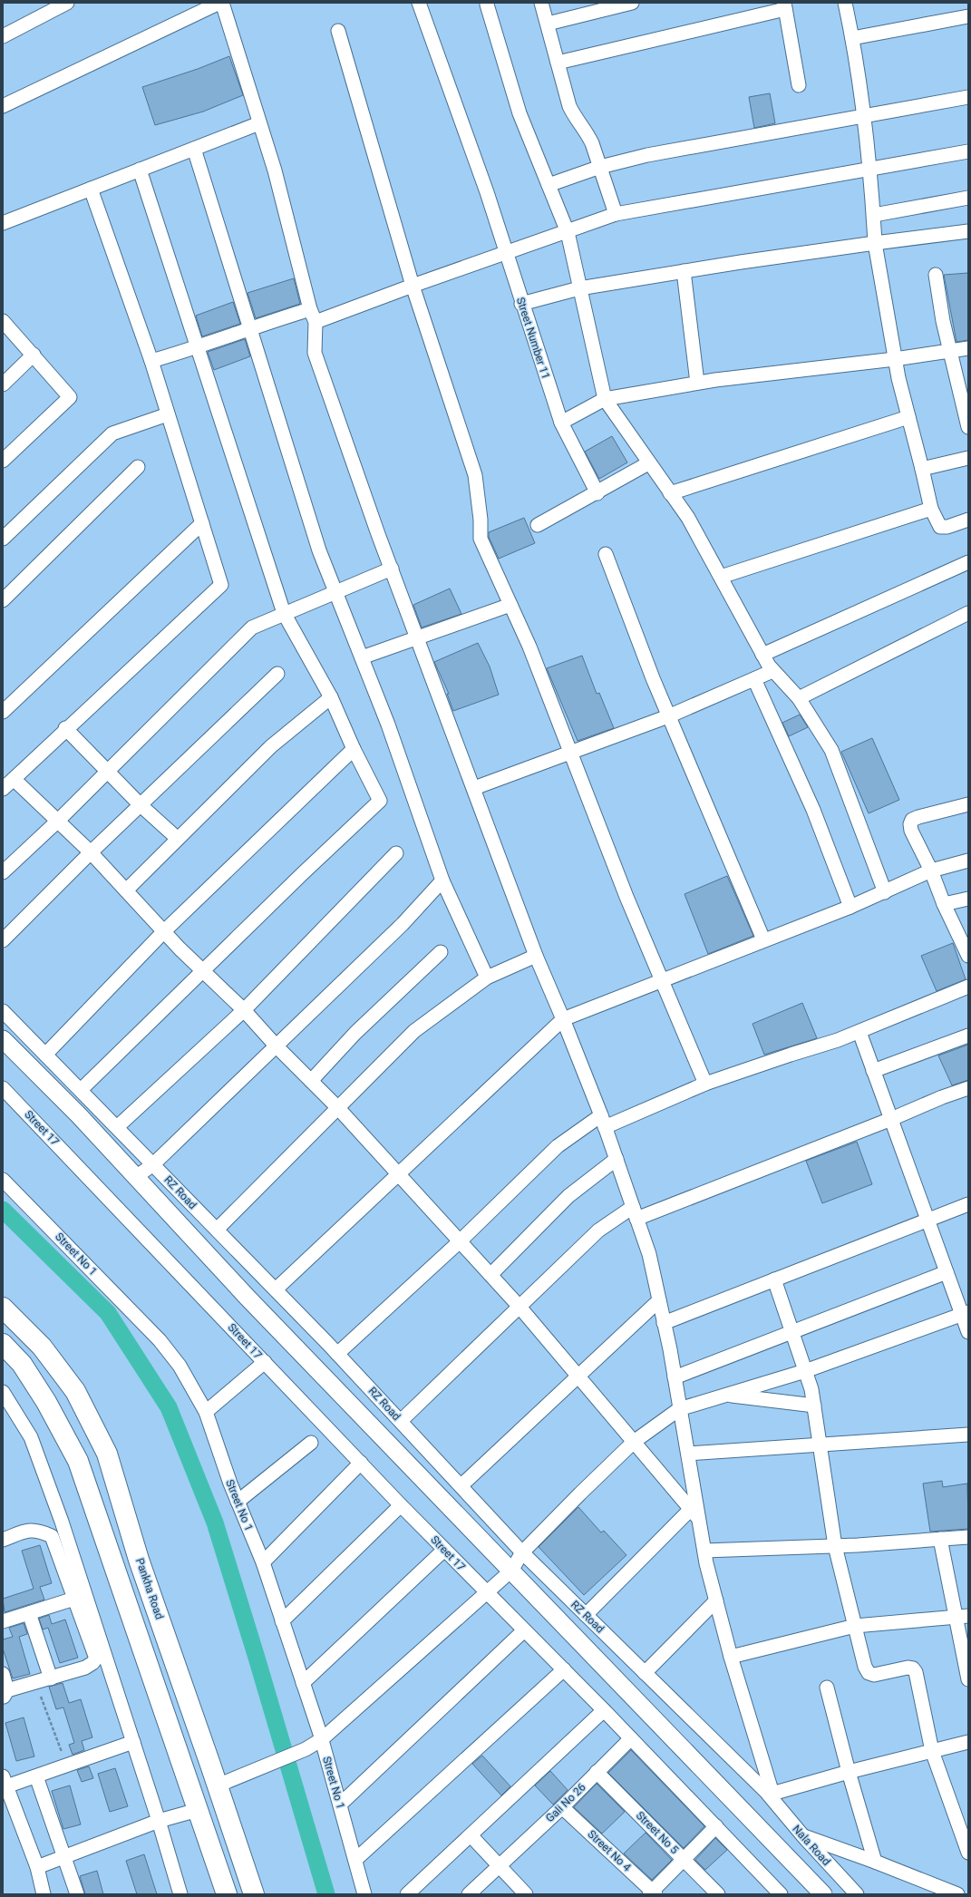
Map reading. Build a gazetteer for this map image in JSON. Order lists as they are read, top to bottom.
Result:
{
  "streets": {
    "main road": ["Pankha Road"],
    "street": [
      "Street Number 11",
      "Street 17",
      "RZ Road",
      "Street No 1",
      "Gali No 26",
      "Street No 5",
      "Nala Road",
      "Street No 4"
    ]
  },
  "crossings": [
    ["Street 17", "Gali No 26"],
    ["RZ Road", "Nala Road"],
    ["Gali No 26", "Street No 5"],
    ["Gali No 26", "Street No 4"]
  ]
}
